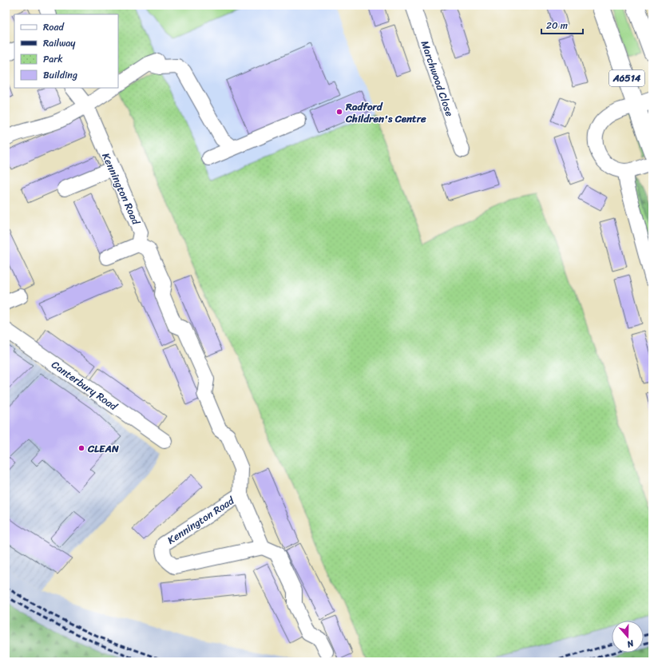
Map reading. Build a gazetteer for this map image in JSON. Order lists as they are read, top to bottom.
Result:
{
  "streets": {
    "highway": ["A6514"],
    "street": ["Marchwood Close", "Kennington Road", "Canterbury Road"]
  },
  "places": ["Radford Children's Centre", "CLEAN"],
  "legend": [
    "Road",
    "Railway",
    "Park",
    "Building"
  ],
  "scale_bar": "20 m",
  "north": "bottom"
}
